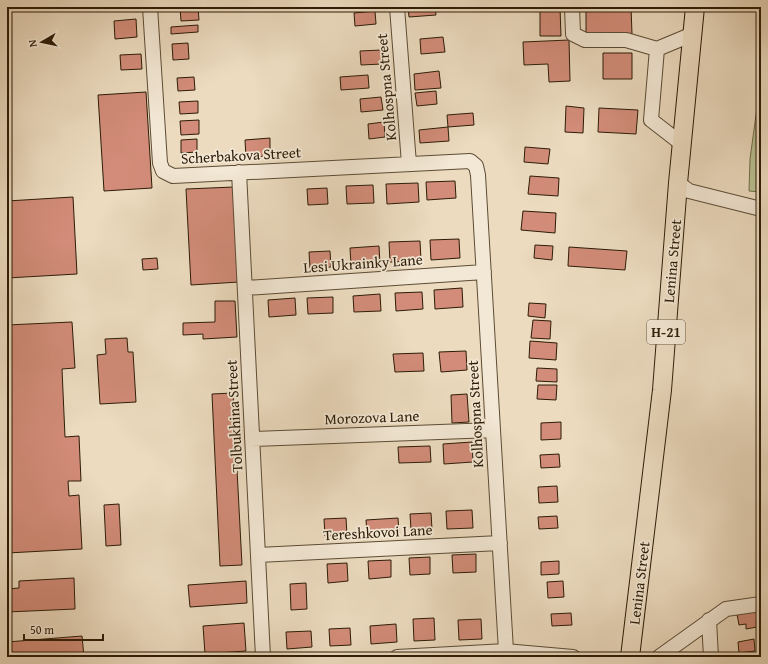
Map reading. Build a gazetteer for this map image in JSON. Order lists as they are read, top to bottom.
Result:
{
  "streets": {
    "main road": ["Lenina Street", "Н-21"],
    "street": [
      "Kolhospna Street",
      "Scherbakova Street",
      "Lesi Ukrainky Lane",
      "Tolbukhina Street",
      "Morozova Lane",
      "Tereshkovoi Lane"
    ]
  },
  "crossings": [
    ["Kolhospna Street", "Scherbakova Street"],
    ["Kolhospna Street", "Lesi Ukrainky Lane"],
    ["Kolhospna Street", "Morozova Lane"],
    ["Kolhospna Street", "Tereshkovoi Lane"],
    ["Scherbakova Street", "Tolbukhina Street"],
    ["Lesi Ukrainky Lane", "Tolbukhina Street"],
    ["Tolbukhina Street", "Morozova Lane"],
    ["Tolbukhina Street", "Tereshkovoi Lane"]
  ],
  "scale_bar": "50 m",
  "north": "left"
}
